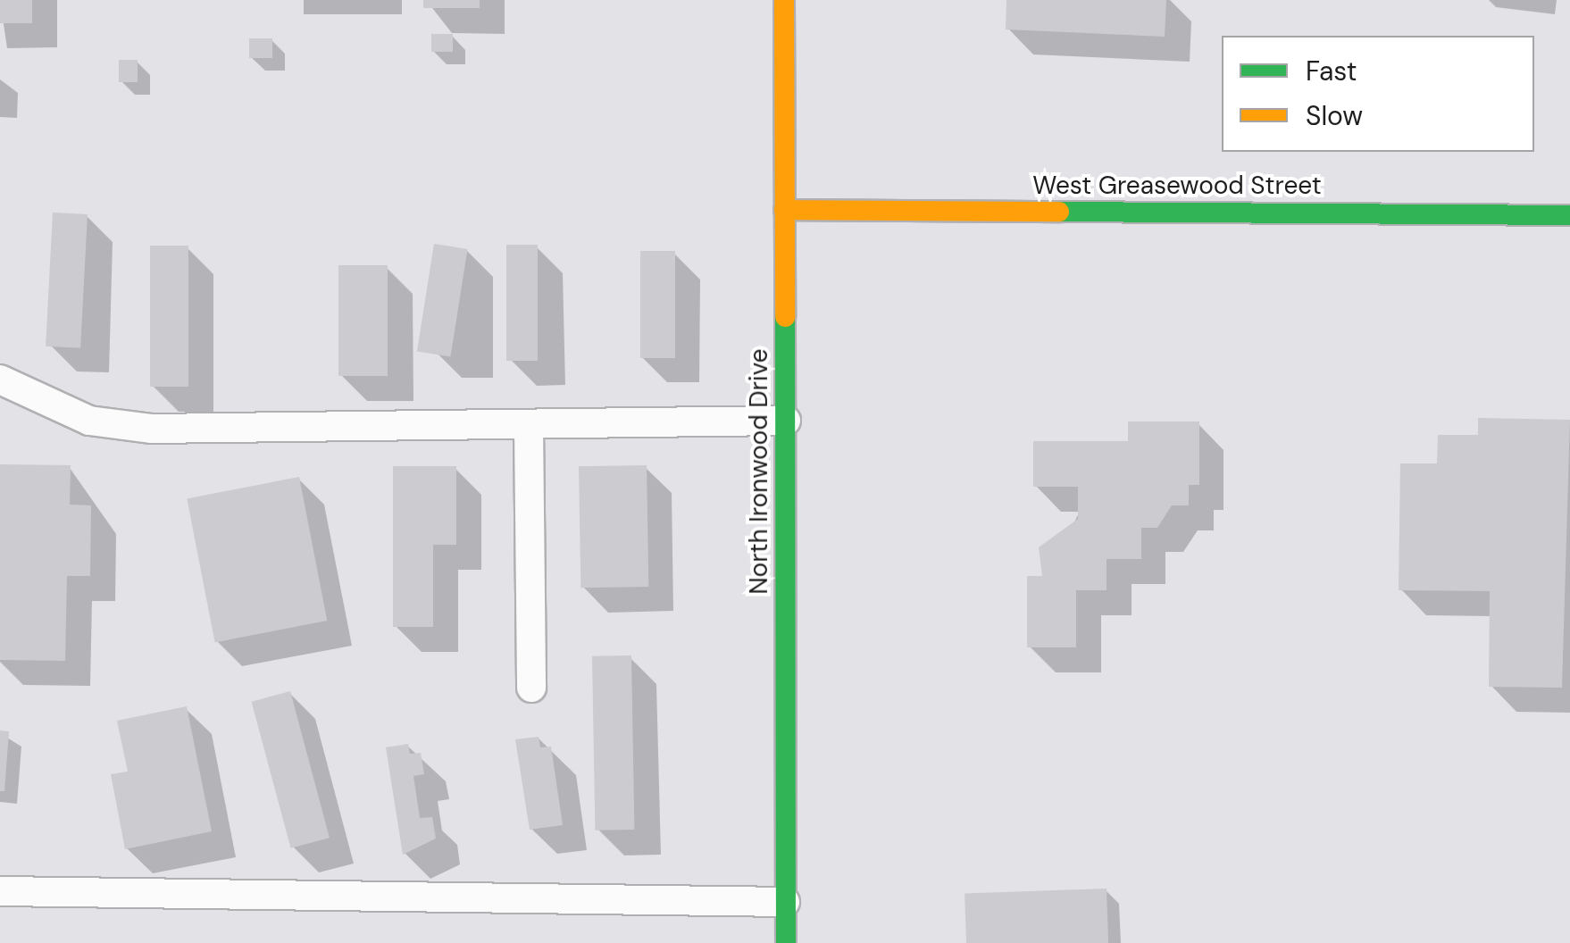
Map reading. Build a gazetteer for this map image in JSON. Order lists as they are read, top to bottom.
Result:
{
  "streets": {
    "street": ["West Greasewood Street", "North Ironwood Drive"]
  },
  "crossings": [
    ["West Greasewood Street", "North Ironwood Drive"]
  ],
  "legend": ["Fast", "Slow"]
}
